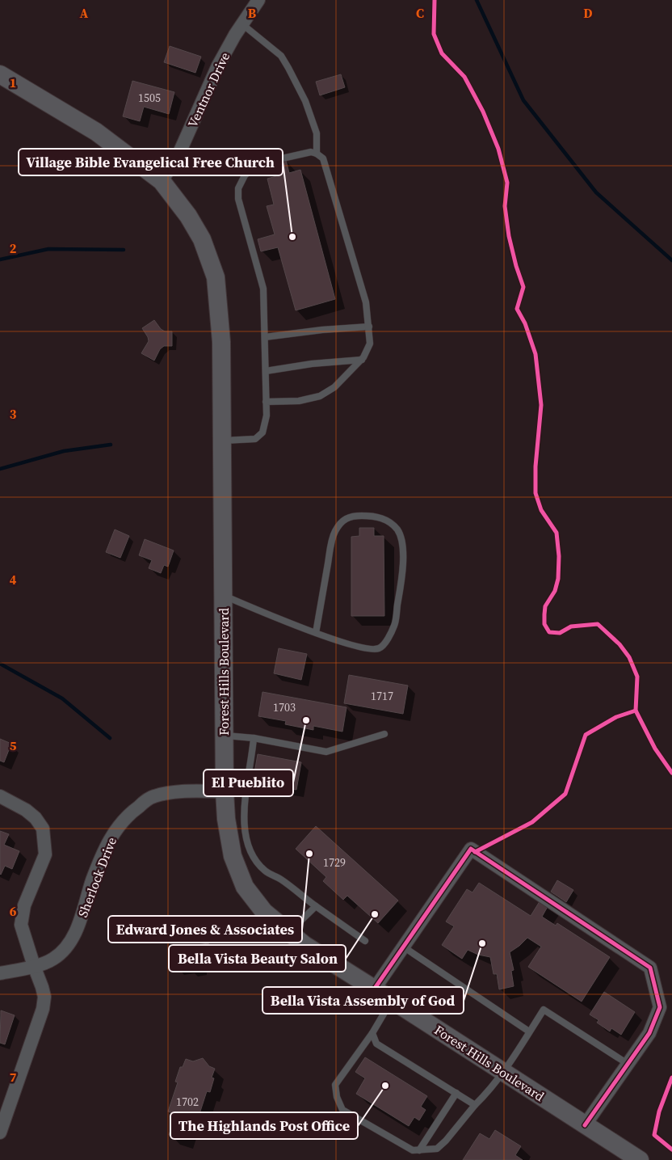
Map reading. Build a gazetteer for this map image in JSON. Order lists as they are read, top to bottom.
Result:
{
  "streets": {
    "main road": ["Forest Hills Boulevard"],
    "street": ["Ventnor Drive", "Sherlock Drive"]
  },
  "crossings": [
    ["Ventnor Drive", "Forest Hills Boulevard"],
    ["Forest Hills Boulevard", "Sherlock Drive"]
  ],
  "places": [
    "Village Bible Evangelical Free Church",
    "El Pueblito",
    "Edward Jones & Associates",
    "Bella Vista Beauty Salon",
    "Bella Vista Assembly of God",
    "The Highlands Post Office"
  ],
  "house_numbers": [
    "1505",
    "1717",
    "1703",
    "1729",
    "1702"
  ],
  "grid": {
    "columns": [
      "A",
      "B",
      "C",
      "D"
    ],
    "rows": [
      "1",
      "2",
      "3",
      "4",
      "5",
      "6",
      "7"
    ]
  }
}
